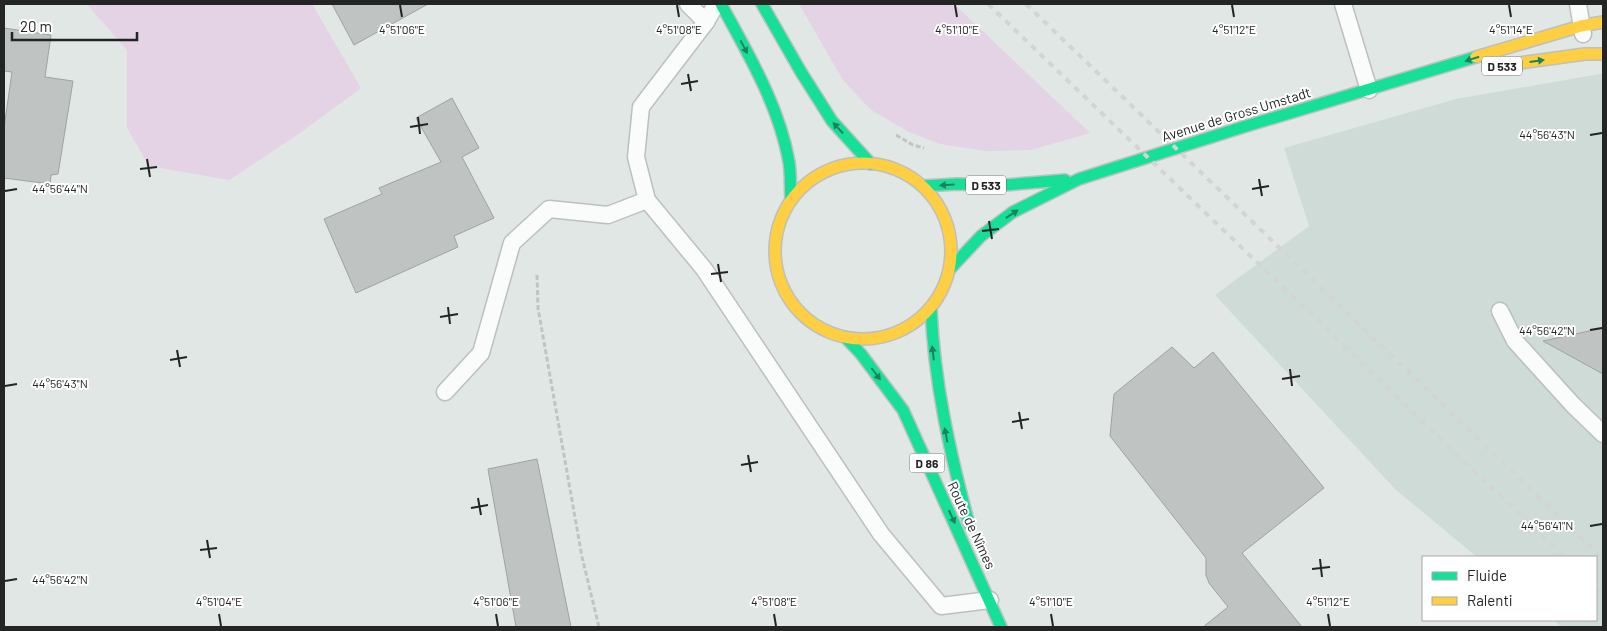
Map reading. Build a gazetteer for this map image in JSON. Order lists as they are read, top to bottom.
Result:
{
  "streets": {
    "main road": [
      "D 533",
      "Avenue de Gross Umstadt",
      "D 86",
      "Route de Nîmes"
    ]
  },
  "crossings": [
    ["Avenue de Gross Umstadt", "Route de Nîmes"]
  ],
  "legend": ["Fluide", "Ralenti"],
  "scale_bar": "20 m",
  "coordinates": [
    "4°51'06\"E",
    "4°51'08\"E",
    "4°51'10\"E",
    "4°51'12\"E",
    "4°51'14\"E",
    "44°56'43\"N",
    "44°56'44\"N",
    "44°56'42\"N",
    "44°56'41\"N",
    "4°51'04\"E"
  ]
}
